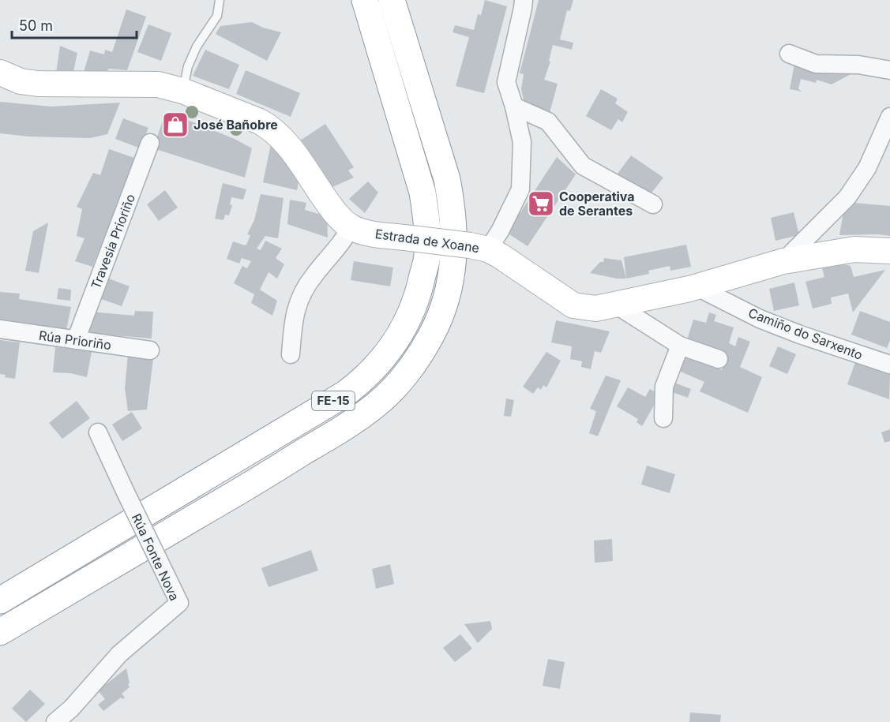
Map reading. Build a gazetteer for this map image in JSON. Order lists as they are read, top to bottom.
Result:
{
  "streets": {
    "highway": ["FE-15"],
    "main road": ["Estrada de Xoane"],
    "street": [
      "Travesía Prioriño",
      "Camiño do Sarxento",
      "Rúa Prioriño",
      "Rúa Fonte Nova"
    ]
  },
  "crossings": [
    ["Estrada de Xoane", "Camiño do Sarxento"],
    ["Travesía Prioriño", "Rúa Prioriño"]
  ],
  "places": {
    "shop": ["José Bañobre"],
    "supermarket": ["Cooperativa de Serantes"]
  },
  "scale_bar": "50 m"
}
